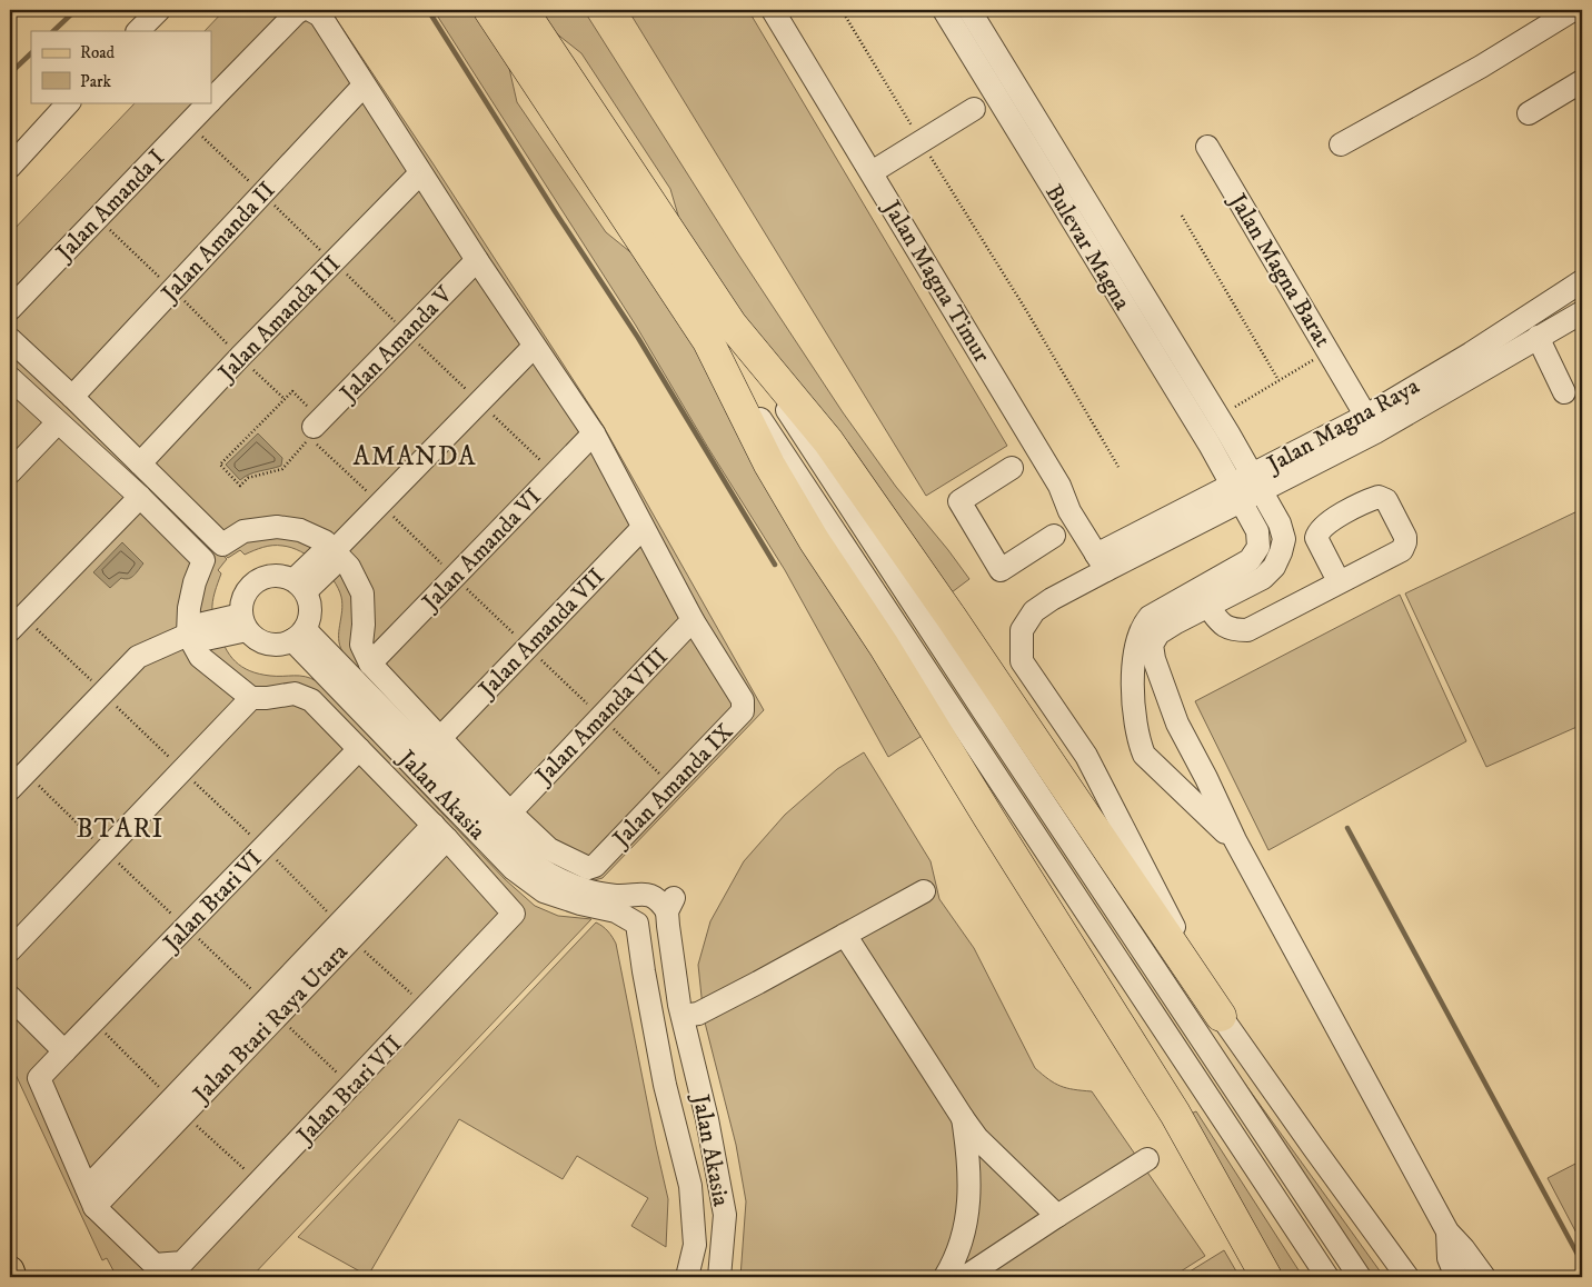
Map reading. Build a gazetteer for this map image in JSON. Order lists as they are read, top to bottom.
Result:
{
  "streets": {
    "street": [
      "Jalan Amanda I",
      "Jalan Amanda II",
      "Bulevar Magna",
      "Jalan Magna Barat",
      "Jalan Magna Timur",
      "Jalan Amanda III",
      "Jalan Amanda V",
      "Jalan Magna Raya",
      "Jalan Amanda VI",
      "Jalan Amanda VII",
      "Jalan Amanda VIII",
      "Jalan Amanda IX",
      "Jalan Akasia",
      "Jalan Btari VI",
      "Jalan Btari Raya Utara",
      "Jalan Btari VII"
    ]
  },
  "crossings": [
    ["Bulevar Magna", "Jalan Magna Raya"],
    ["Jalan Magna Barat", "Jalan Magna Raya"],
    ["Jalan Magna Timur", "Jalan Magna Raya"],
    ["Jalan Amanda VIII", "Jalan Amanda IX"],
    ["Jalan Btari VI", "Jalan Btari Raya Utara"],
    ["Jalan Btari VI", "Jalan Btari VII"],
    ["Jalan Btari Raya Utara", "Jalan Btari VII"]
  ],
  "districts": ["AMANDA", "BTARI"],
  "legend": ["Road", "Park"]
}
